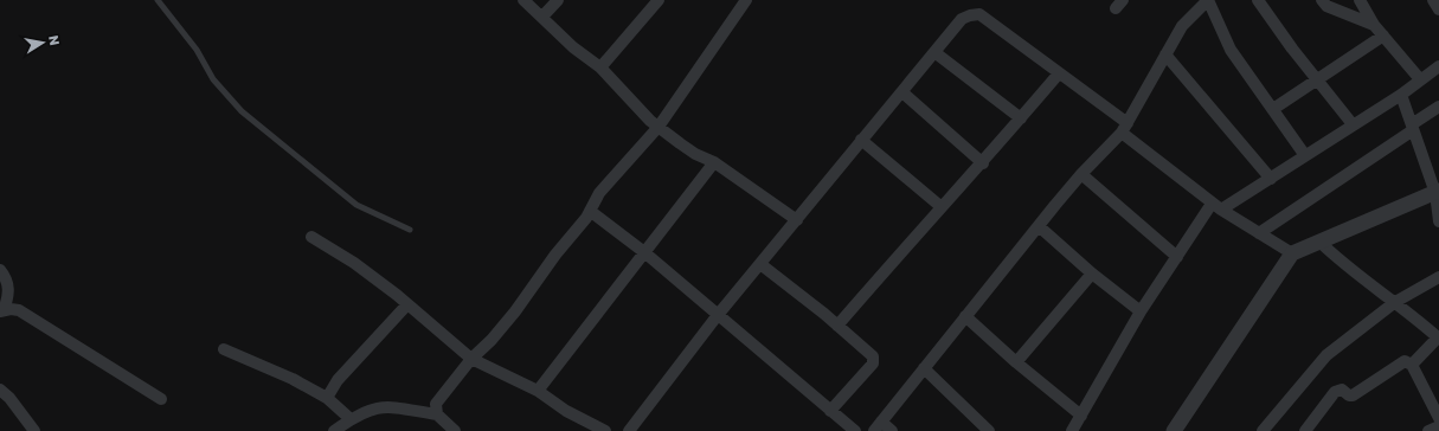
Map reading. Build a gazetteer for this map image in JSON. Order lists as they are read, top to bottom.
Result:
{
  "north": "right"
}
